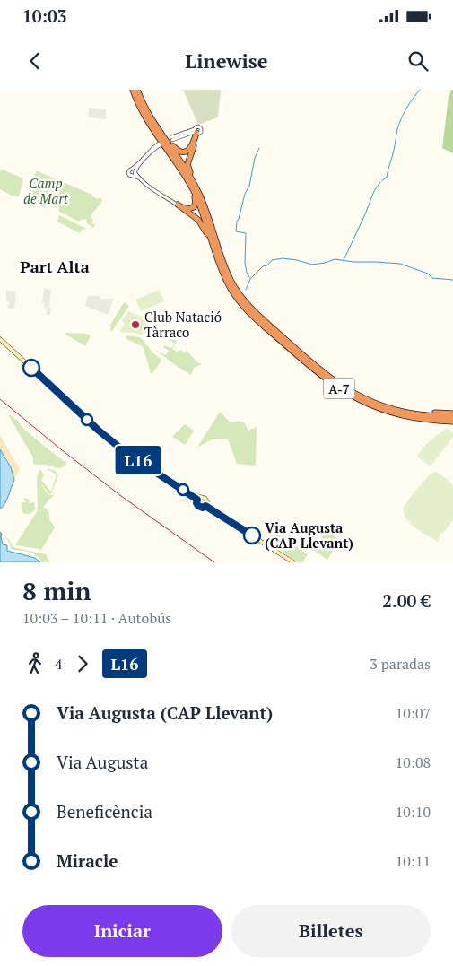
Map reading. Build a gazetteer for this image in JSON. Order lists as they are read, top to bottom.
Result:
{
  "streets": {
    "highway": ["A-7"]
  },
  "districts": ["Part Alta"],
  "parks": ["Camp de Mart"],
  "places": ["Club Natació Tàrraco", "Via Augusta (CAP Llevant)"],
  "lines": ["bus line L16"],
  "page": {
    "status": "10:03",
    "header": "Linewise",
    "on_map": "L16",
    "heading": ["8 min", "10:03 – 10:11 · Autobús", "2.00 €"],
    "legs": ["4", "L16", "3 paradas"],
    "list": [
      {
        "name": "Via Augusta (CAP Llevant)",
        "value": "10:07"
      },
      {
        "name": "Via Augusta",
        "value": "10:08"
      },
      {
        "name": "Beneficència",
        "value": "10:10"
      },
      {
        "name": "Miracle",
        "value": "10:11"
      }
    ],
    "buttons": ["Iniciar", "Billetes"]
  }
}
